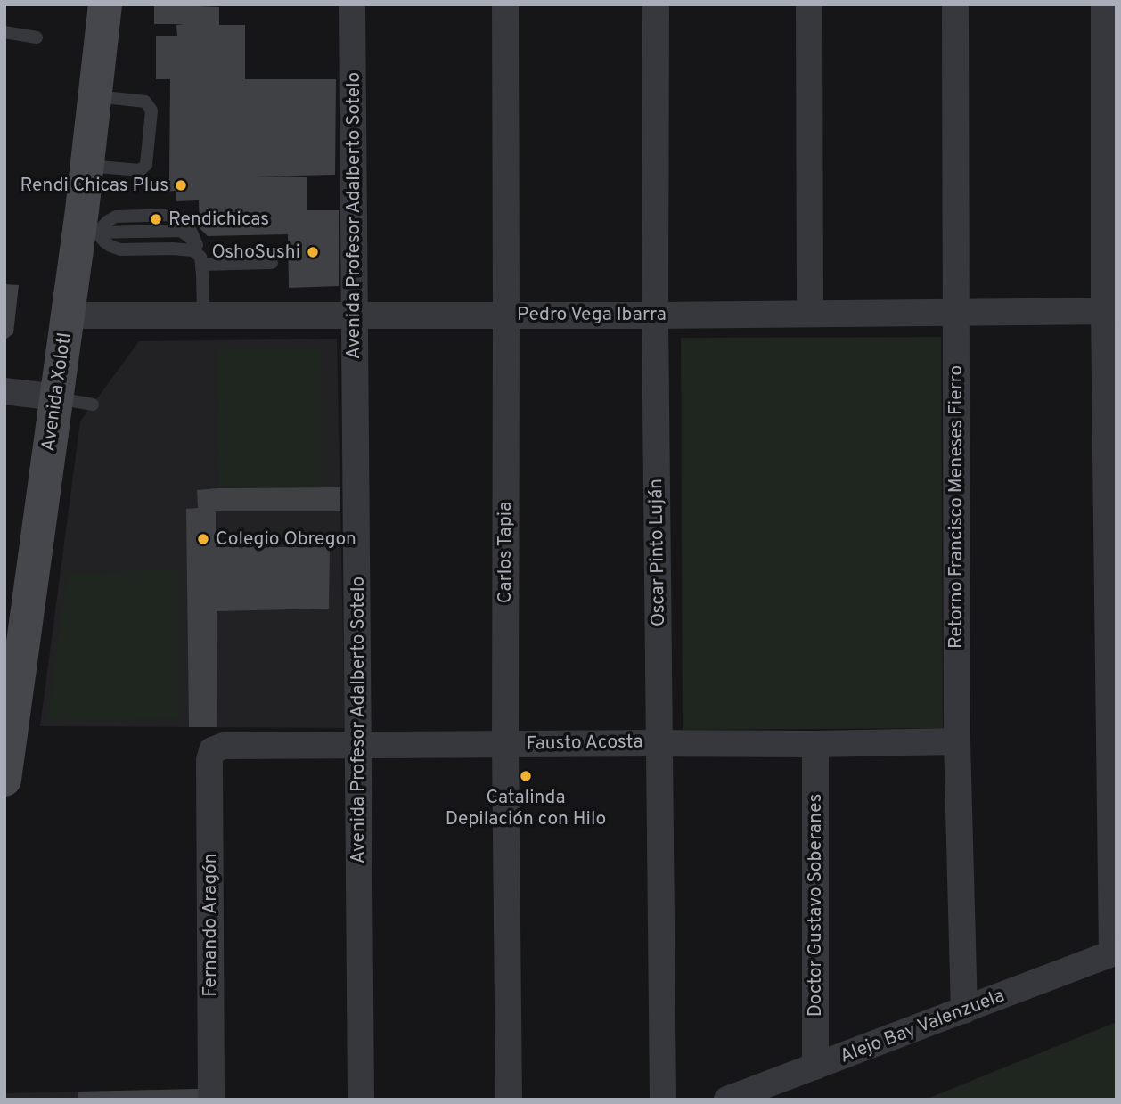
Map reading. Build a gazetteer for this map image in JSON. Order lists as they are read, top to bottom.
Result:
{
  "streets": {
    "street": [
      "Avenida Profesor Adalberto Sotelo",
      "Pedro Vega Ibarra",
      "Avenida Xolotl",
      "Retorno Francisco Meneses Fierro",
      "Carlos Tapia",
      "Oscar Pinto Luján",
      "Fausto Acosta",
      "Doctor Gustavo Soberanes",
      "Fernando Aragón",
      "Alejo Bay Valenzuela"
    ]
  },
  "crossings": [
    ["Avenida Profesor Adalberto Sotelo", "Pedro Vega Ibarra"],
    ["Avenida Profesor Adalberto Sotelo", "Fausto Acosta"],
    ["Pedro Vega Ibarra", "Avenida Xolotl"],
    ["Pedro Vega Ibarra", "Retorno Francisco Meneses Fierro"],
    ["Pedro Vega Ibarra", "Carlos Tapia"],
    ["Pedro Vega Ibarra", "Oscar Pinto Luján"],
    ["Retorno Francisco Meneses Fierro", "Fausto Acosta"],
    ["Retorno Francisco Meneses Fierro", "Alejo Bay Valenzuela"],
    ["Carlos Tapia", "Fausto Acosta"],
    ["Oscar Pinto Luján", "Fausto Acosta"],
    ["Fausto Acosta", "Doctor Gustavo Soberanes"],
    ["Fausto Acosta", "Fernando Aragón"],
    ["Doctor Gustavo Soberanes", "Alejo Bay Valenzuela"]
  ],
  "places": [
    "Rendi Chicas Plus",
    "Rendichicas",
    "OshoSushi",
    "Colegio Obregon",
    "Catalinda Depilación con Hilo"
  ]
}
